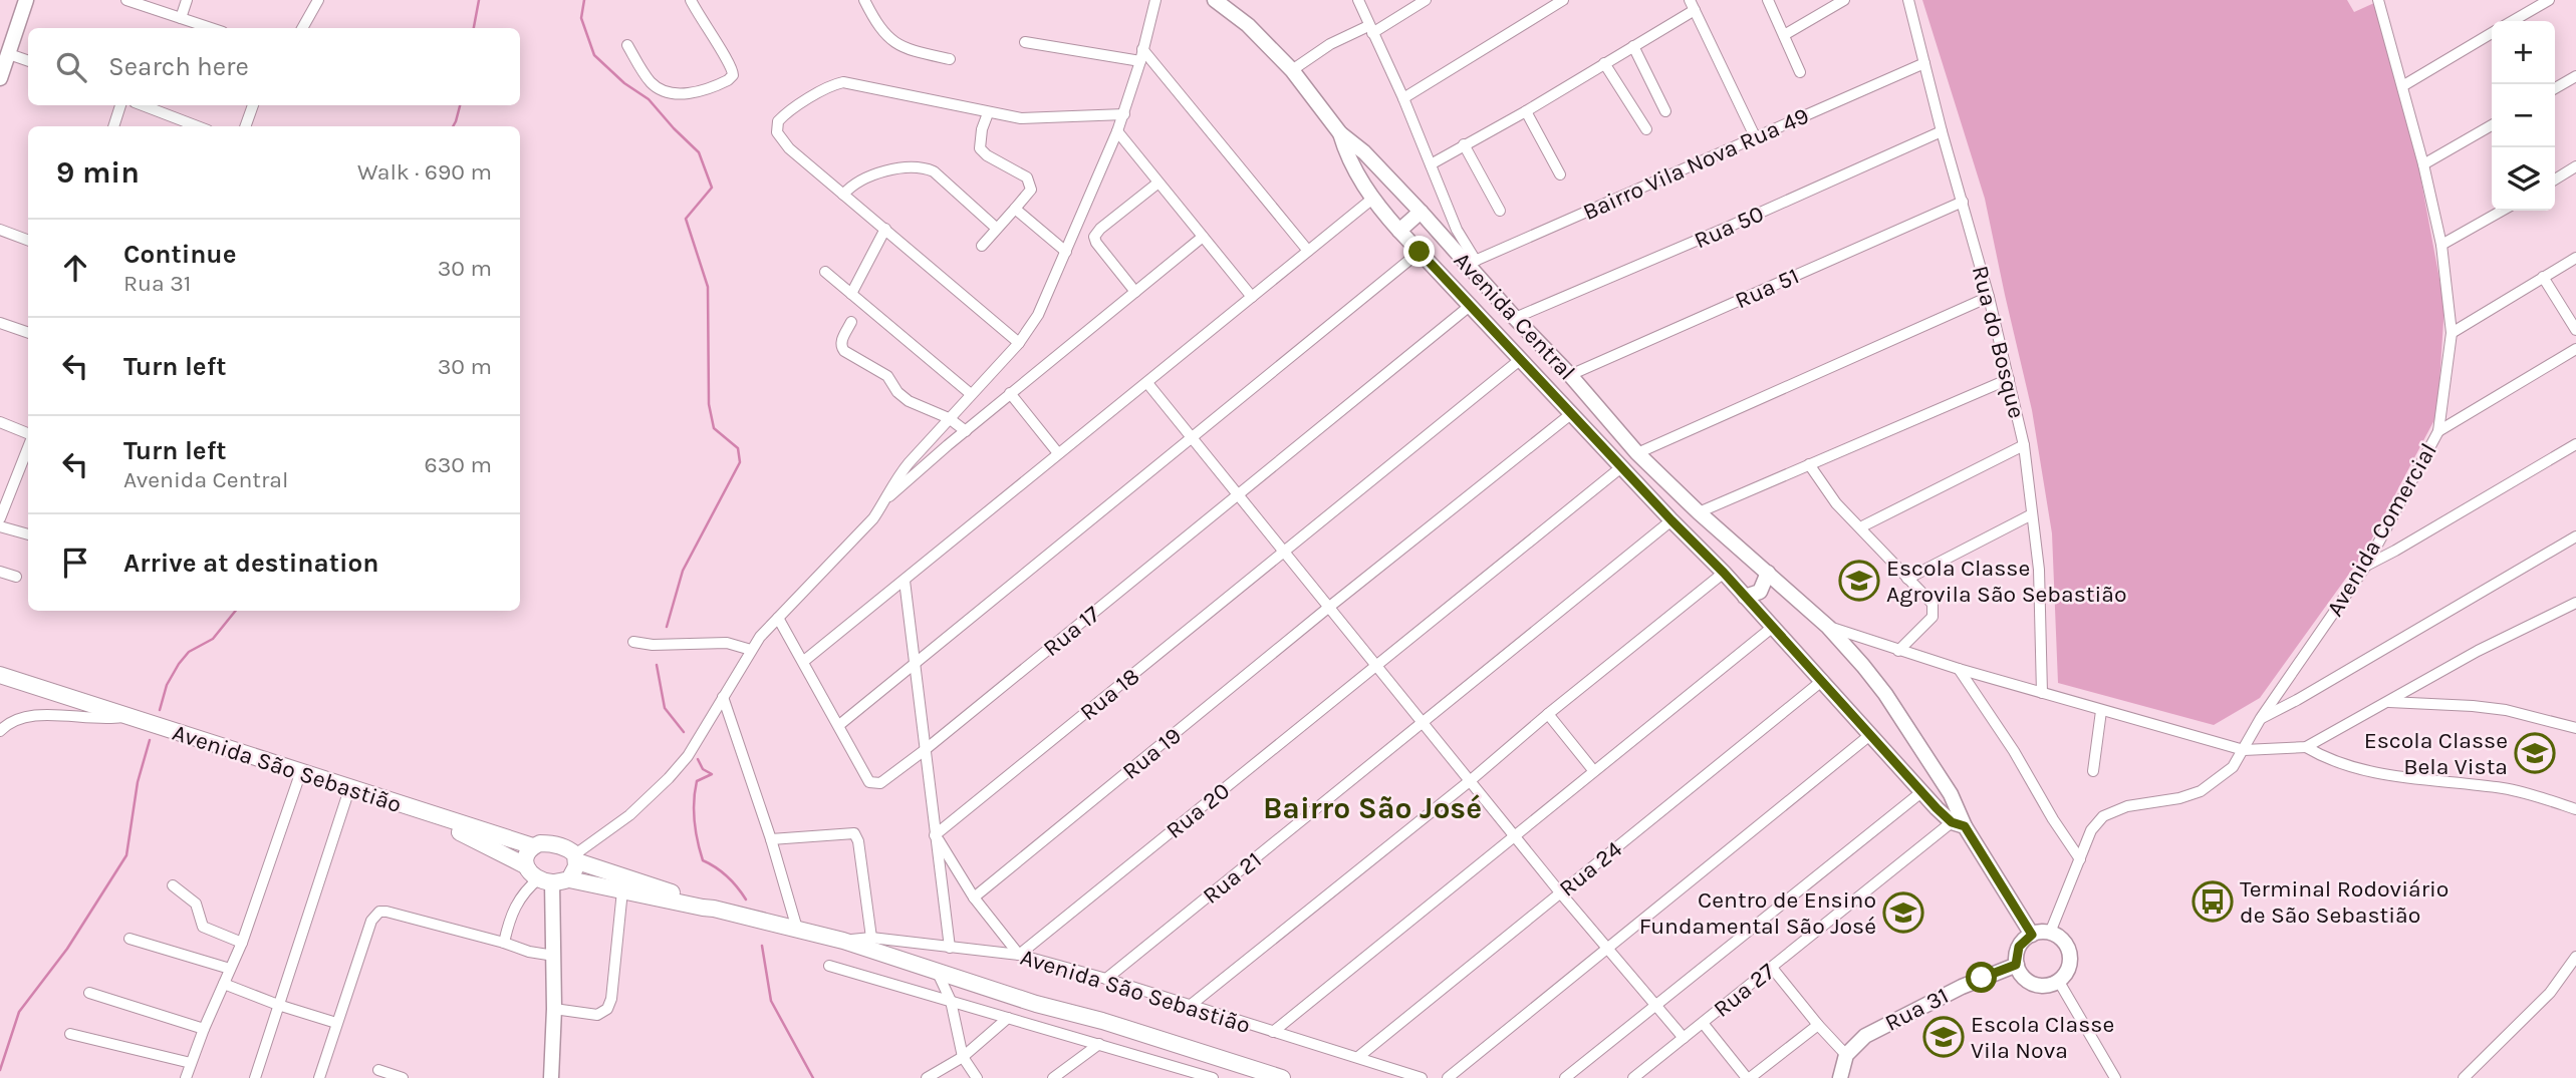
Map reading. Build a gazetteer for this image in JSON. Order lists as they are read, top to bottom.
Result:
{
  "streets": {
    "main road": ["Avenida São Sebastião"],
    "street": [
      "Bairro Vila Nova Rua 49",
      "Rua 50",
      "Rua 51",
      "Avenida Central",
      "Rua do Bosque",
      "Avenida Comercial",
      "Rua 17",
      "Rua 18",
      "Rua 19",
      "Rua 20",
      "Rua 24",
      "Rua 21",
      "Rua 27",
      "Rua 31"
    ]
  },
  "crossings": [
    ["Bairro Vila Nova Rua 49", "Avenida Central"],
    ["Bairro Vila Nova Rua 49", "Rua do Bosque"],
    ["Rua 50", "Avenida Central"],
    ["Rua 50", "Rua do Bosque"],
    ["Rua 51", "Avenida Central"],
    ["Rua 51", "Rua do Bosque"],
    ["Avenida Central", "Avenida Comercial"],
    ["Avenida Central", "Rua 17"],
    ["Avenida Central", "Rua 18"],
    ["Avenida Central", "Rua 19"],
    ["Avenida Central", "Rua 20"],
    ["Avenida Central", "Rua 24"],
    ["Avenida Central", "Rua 21"],
    ["Avenida Central", "Rua 27"],
    ["Avenida Central", "Rua 31"],
    ["Avenida Comercial", "Rua 31"],
    ["Avenida São Sebastião", "Rua 20"],
    ["Avenida São Sebastião", "Rua 24"],
    ["Avenida São Sebastião", "Rua 21"]
  ],
  "districts": ["Bairro São José"],
  "places": {
    "school or university": [
      "Escola Classe Agrovila São Sebastião",
      "Escola Classe Bela Vista",
      "Centro de Ensino Fundamental São José",
      "Escola Classe Vila Nova"
    ],
    "bus stop": ["Terminal Rodoviário de São Sebastião"]
  },
  "page": {
    "map_buttons": ["+", "−"],
    "search": "Search here",
    "heading": ["9 min", "Walk · 690 m"],
    "list": [
      ["Continue", "Rua 31", "30 m"],
      ["Turn left", "30 m"],
      ["Turn left", "Avenida Central", "630 m"],
      "Arrive at destination"
    ]
  }
}
